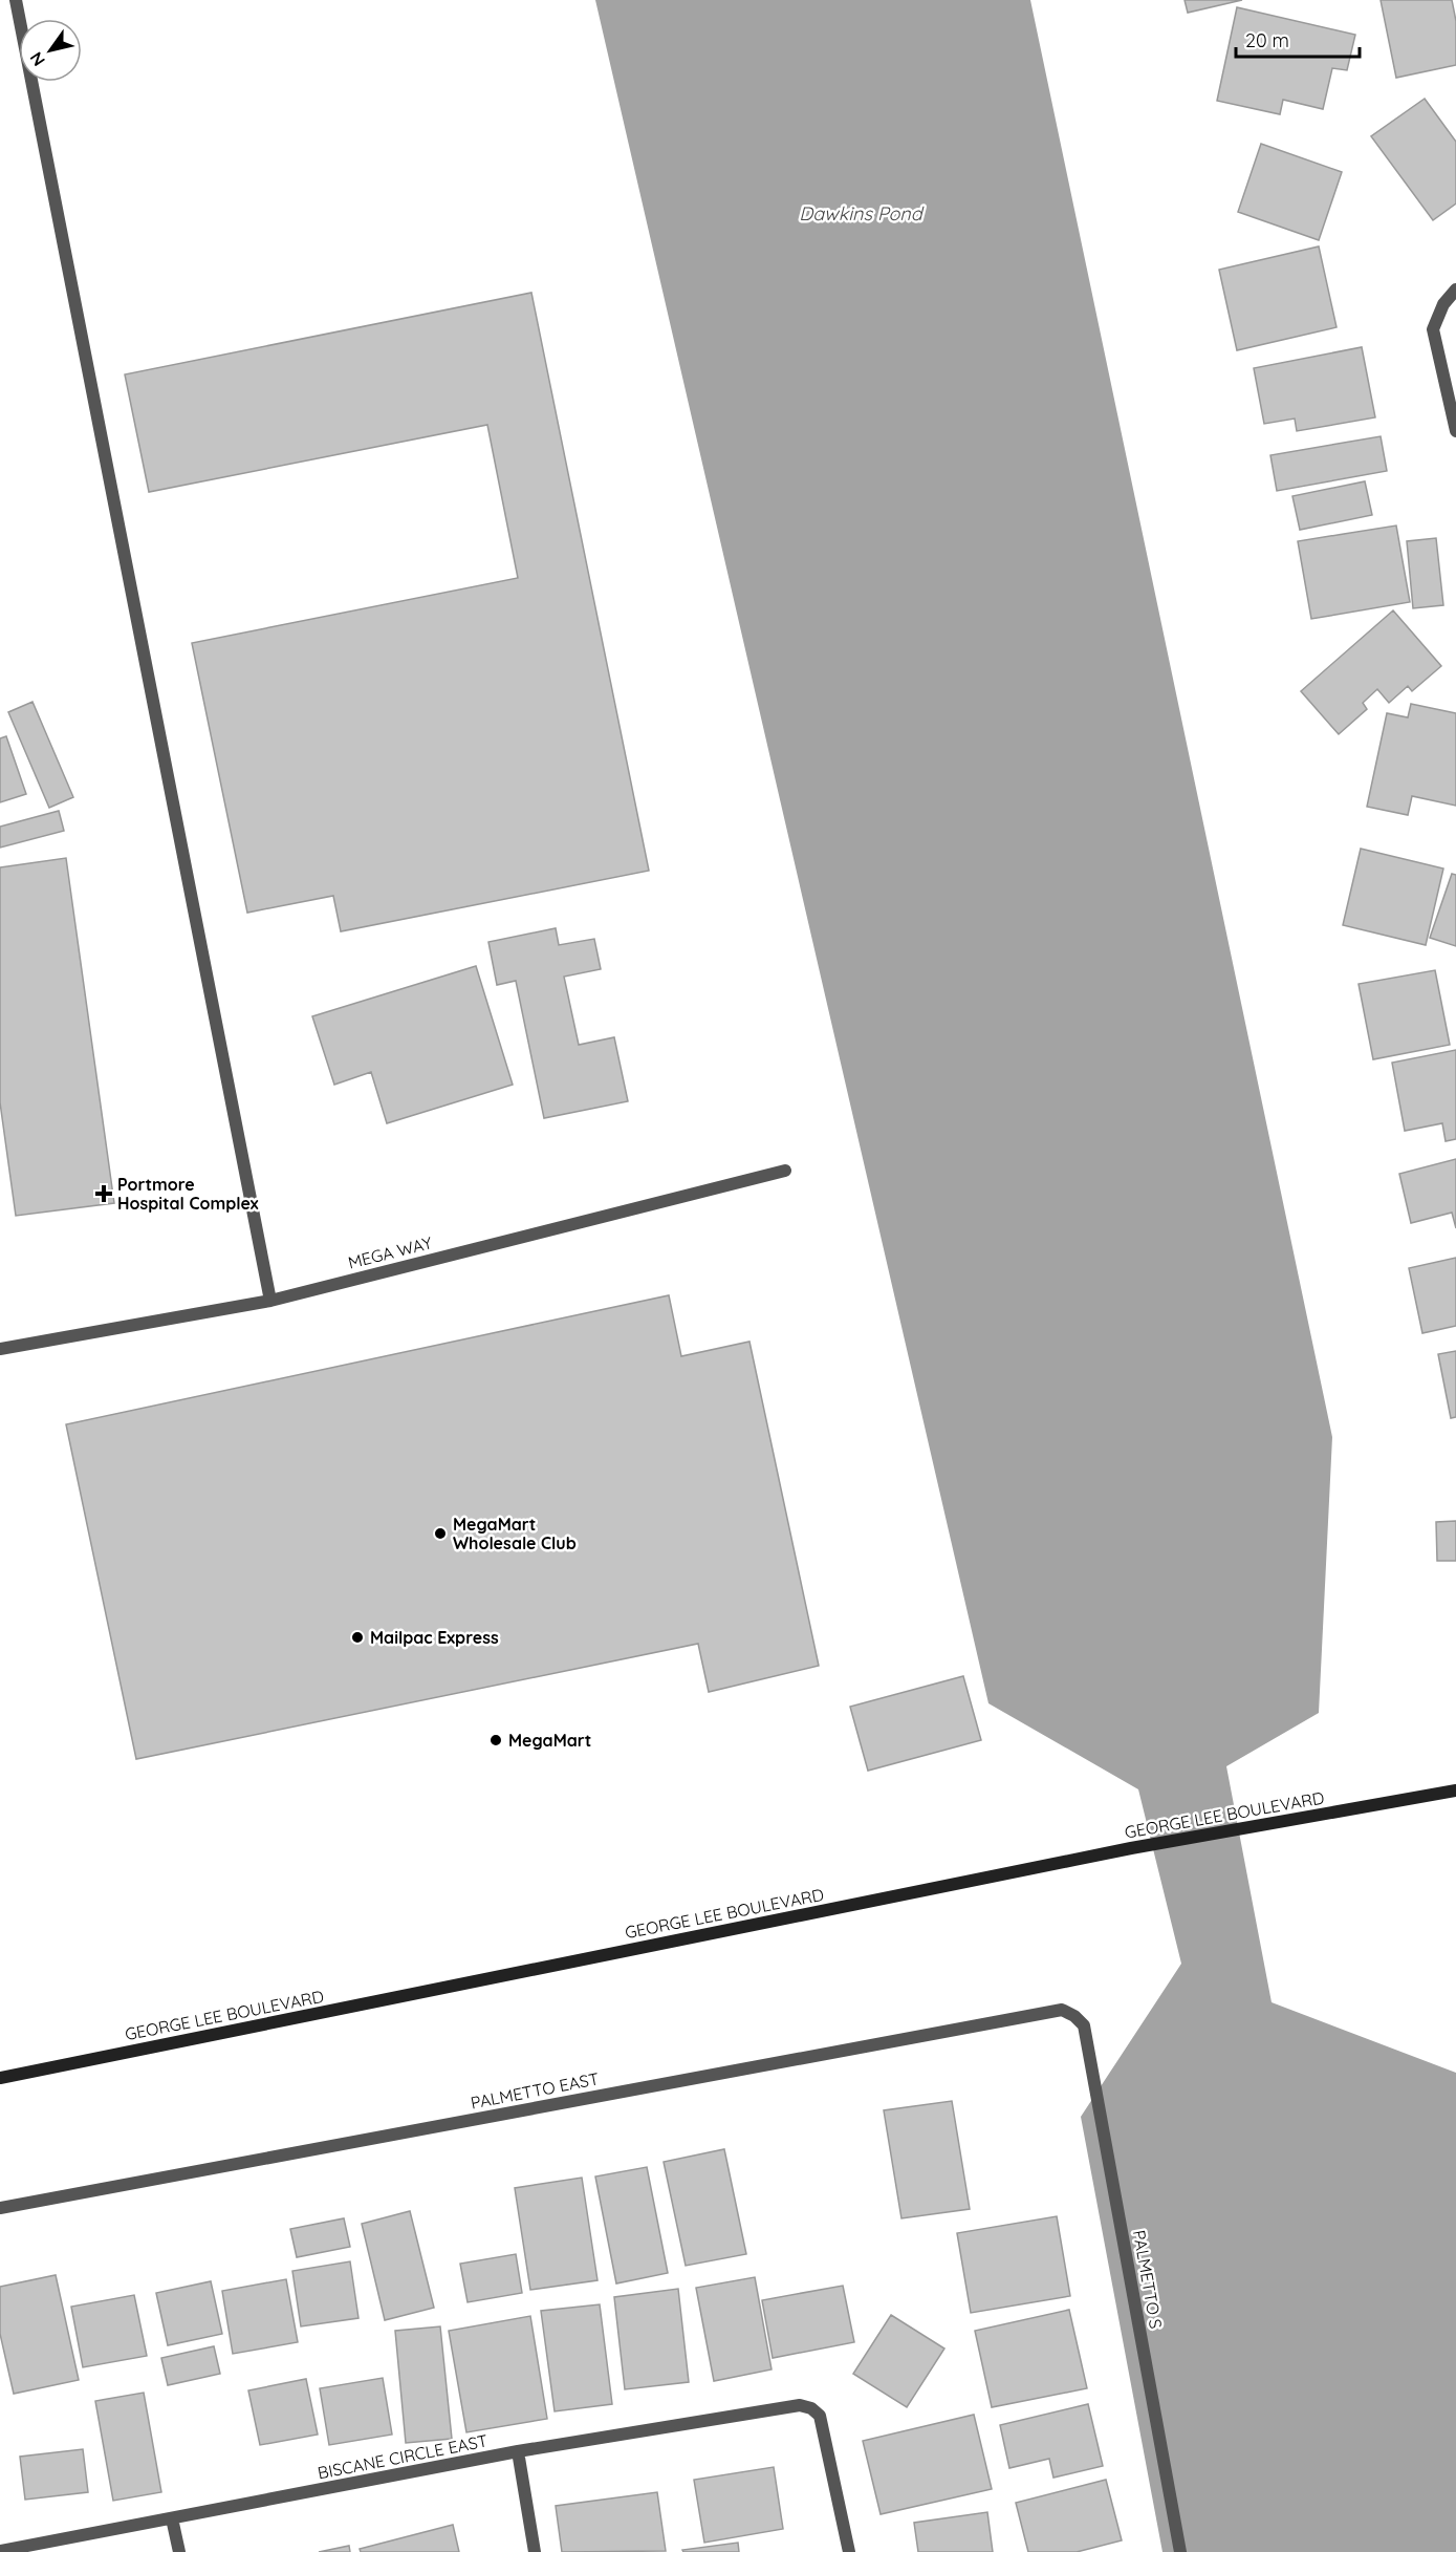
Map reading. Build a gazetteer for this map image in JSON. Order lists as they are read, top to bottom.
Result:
{
  "streets": {
    "main road": ["GEORGE LEE BOULEVARD"],
    "street": [
      "MEGA WAY",
      "PALMETTO EAST",
      "PALMETTO S",
      "BISCANE CIRCLE EAST"
    ]
  },
  "crossings": [
    ["PALMETTO EAST", "PALMETTO S"]
  ],
  "water": ["Dawkins Pond"],
  "places": {
    "health": ["Portmore Hospital Complex"],
    "other": ["MegaMart Wholesale Club", "Mailpac Express", "MegaMart"]
  },
  "scale_bar": "20 m",
  "north": "bottom left"
}
